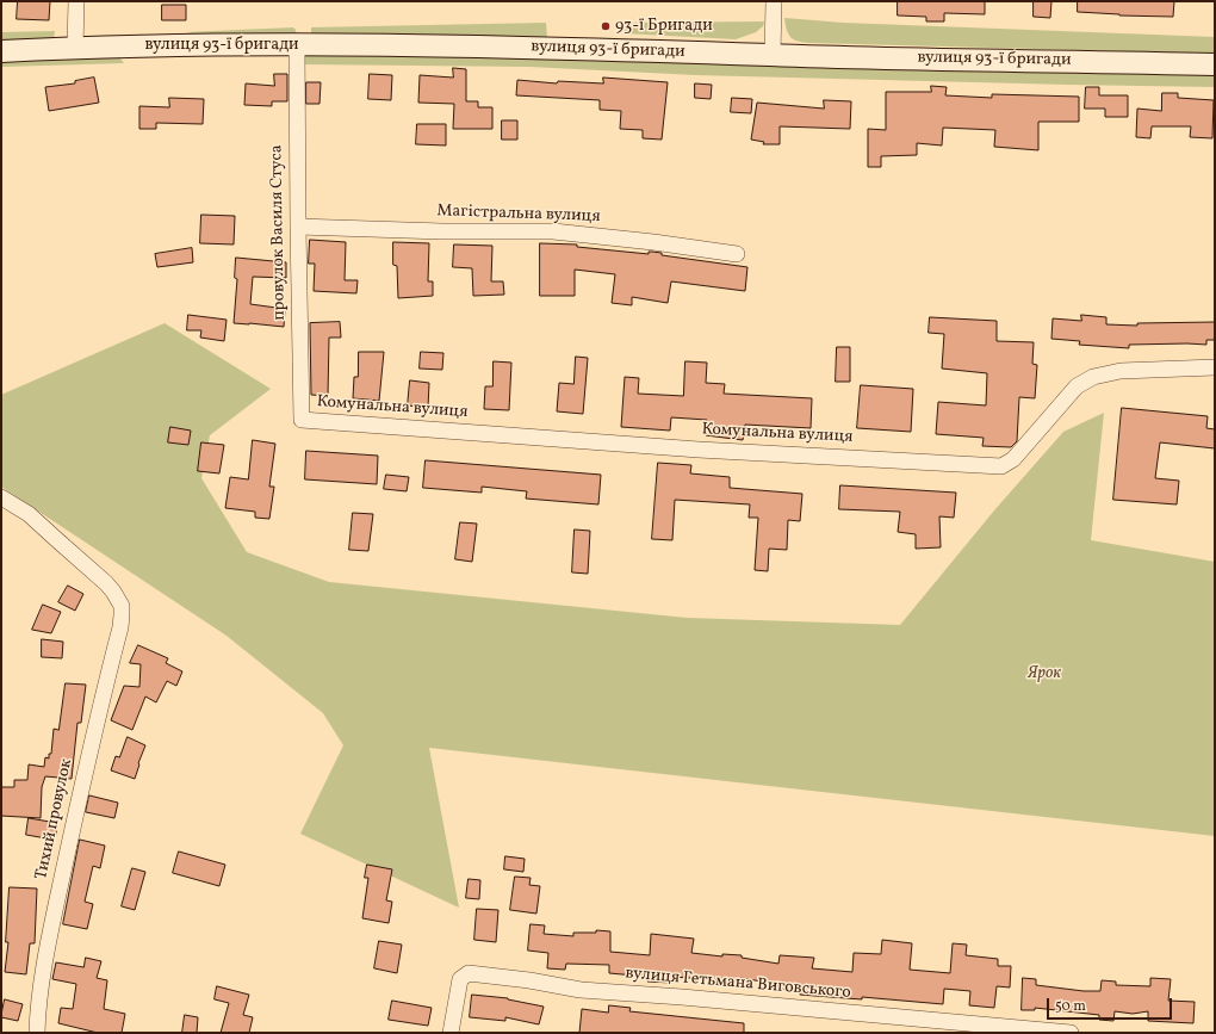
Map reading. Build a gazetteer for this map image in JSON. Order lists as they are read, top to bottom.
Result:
{
  "streets": {
    "main road": ["вулиця 93-ї бригади"],
    "street": [
      "Магістральна вулиця",
      "провулок Василя Стуса",
      "Комунальна вулиця",
      "Тихий провулок",
      "вулиця Гетьмана Виговського"
    ]
  },
  "crossings": [
    ["вулиця 93-ї бригади", "провулок Василя Стуса"],
    ["Магістральна вулиця", "провулок Василя Стуса"],
    ["провулок Василя Стуса", "Комунальна вулиця"]
  ],
  "parks": ["Ярок"],
  "places": ["93-ї Бригади"],
  "scale_bar": "50 m"
}
